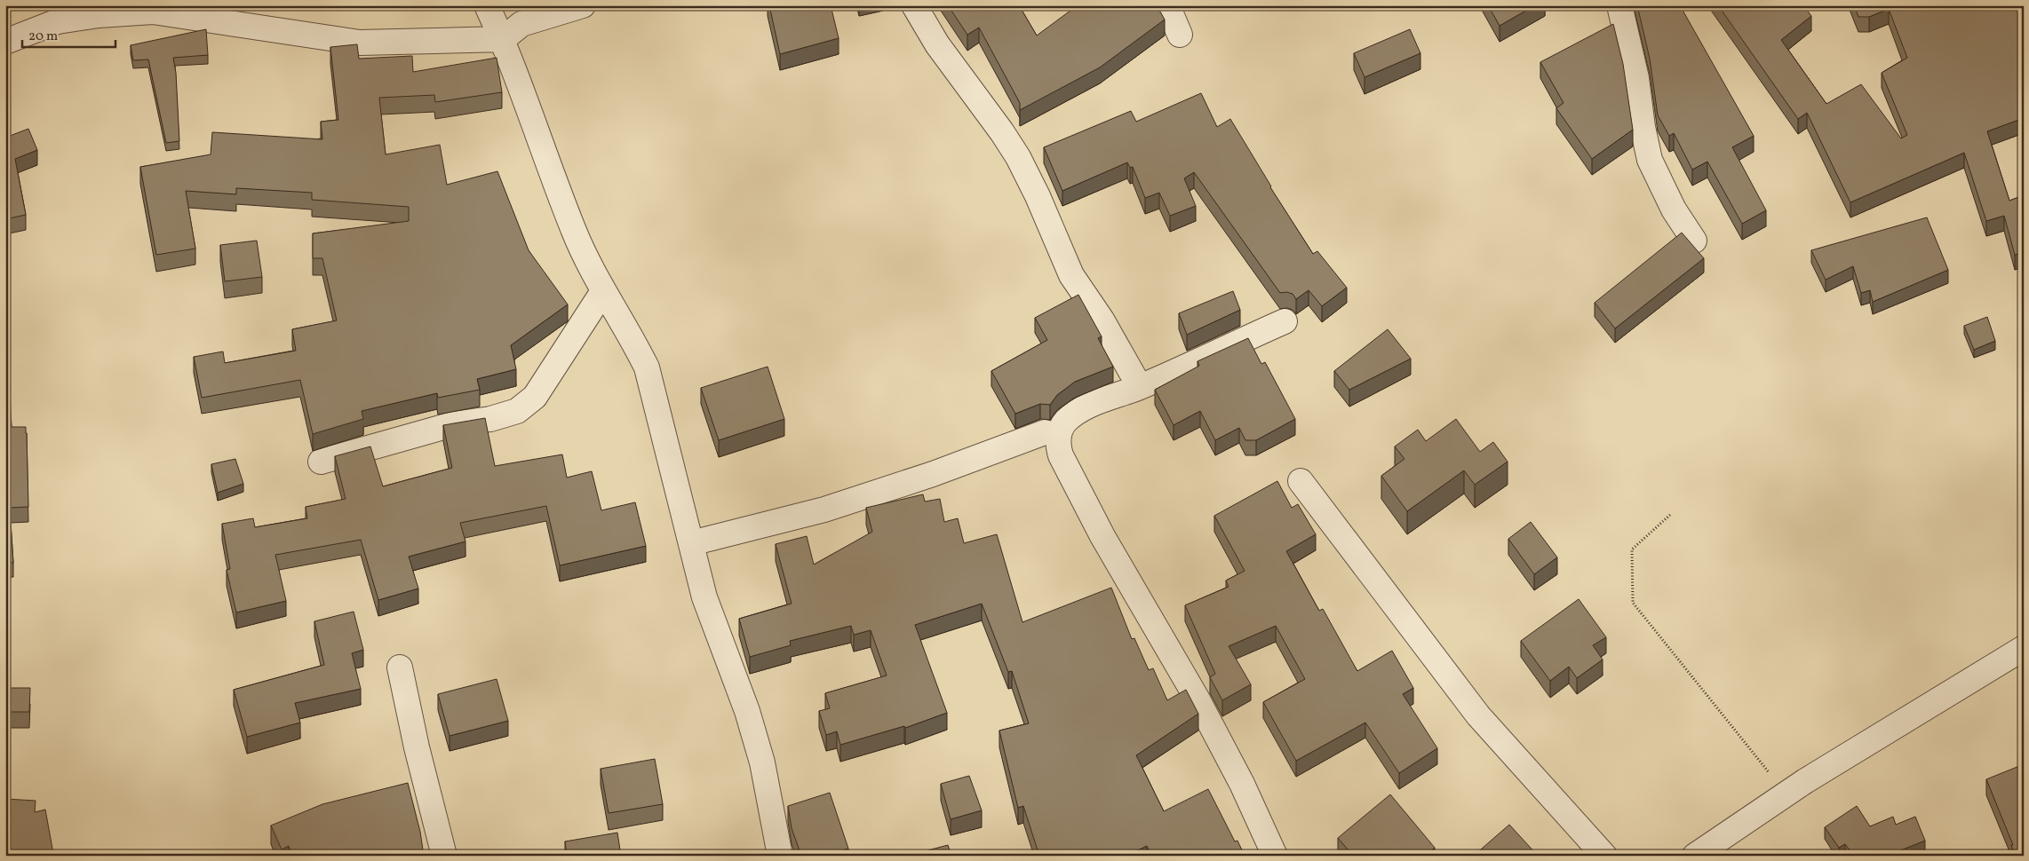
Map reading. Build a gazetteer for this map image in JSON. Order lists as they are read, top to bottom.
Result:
{
  "scale_bar": "20 m"
}
